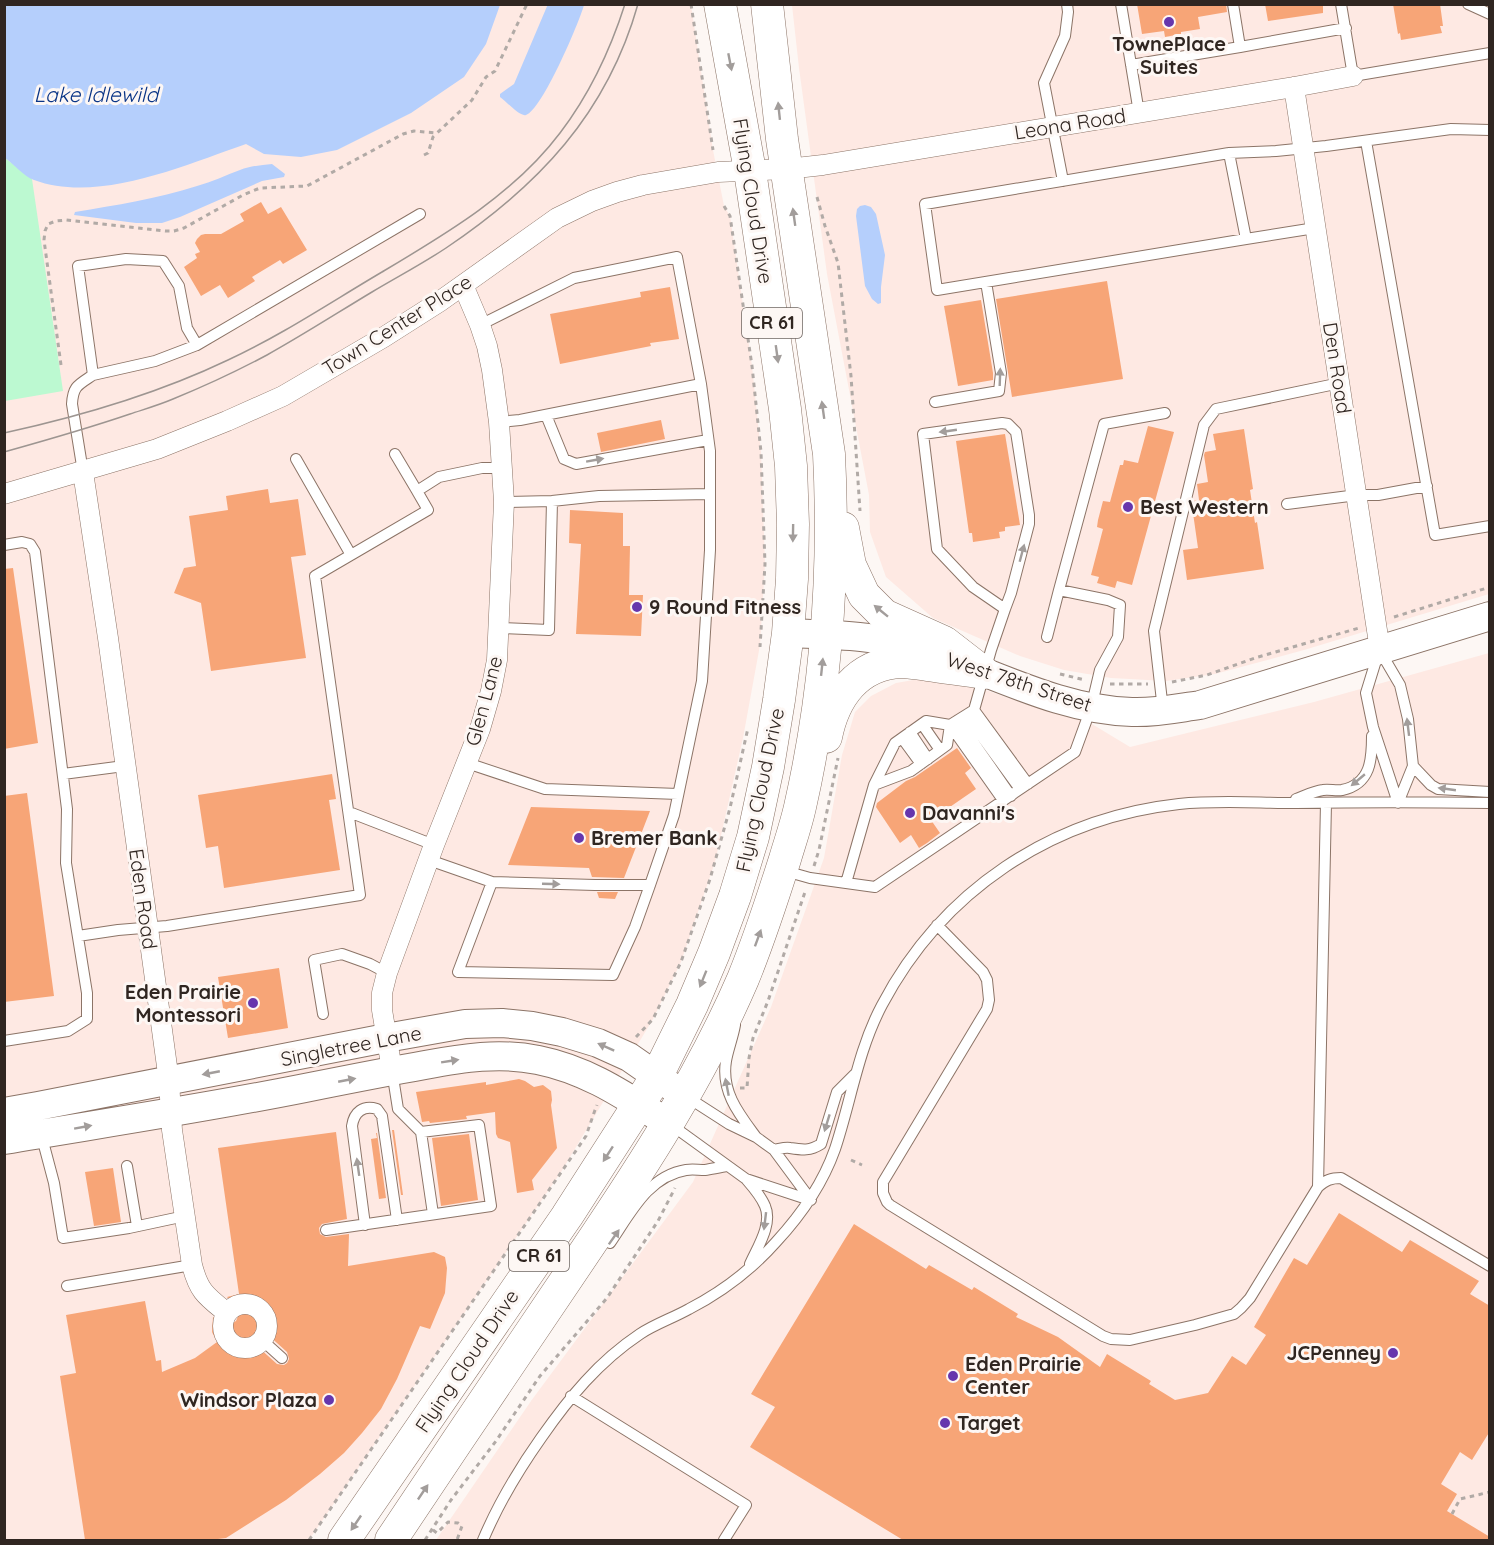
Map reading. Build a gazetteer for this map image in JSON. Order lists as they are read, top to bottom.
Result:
{
  "streets": {
    "main road": ["Flying Cloud Drive", "CR 61"],
    "street": [
      "Leona Road",
      "Town Center Place",
      "Den Road",
      "West 78th Street",
      "Glen Lane",
      "Eden Road",
      "Singletree Lane"
    ]
  },
  "crossings": [
    ["Leona Road", "Flying Cloud Drive"],
    ["Leona Road", "Town Center Place"],
    ["Leona Road", "Den Road"],
    ["Flying Cloud Drive", "Town Center Place"],
    ["Flying Cloud Drive", "West 78th Street"],
    ["Flying Cloud Drive", "Singletree Lane"],
    ["Town Center Place", "Glen Lane"],
    ["Town Center Place", "Eden Road"],
    ["Den Road", "West 78th Street"],
    ["Glen Lane", "Singletree Lane"],
    ["Eden Road", "Singletree Lane"]
  ],
  "water": ["Lake Idlewild"],
  "places": [
    "TownePlace Suites",
    "Best Western",
    "9 Round Fitness",
    "Davanni's",
    "Bremer Bank",
    "Eden Prairie Montessori",
    "JCPenney",
    "Eden Prairie Center",
    "Windsor Plaza",
    "Target"
  ]
}
